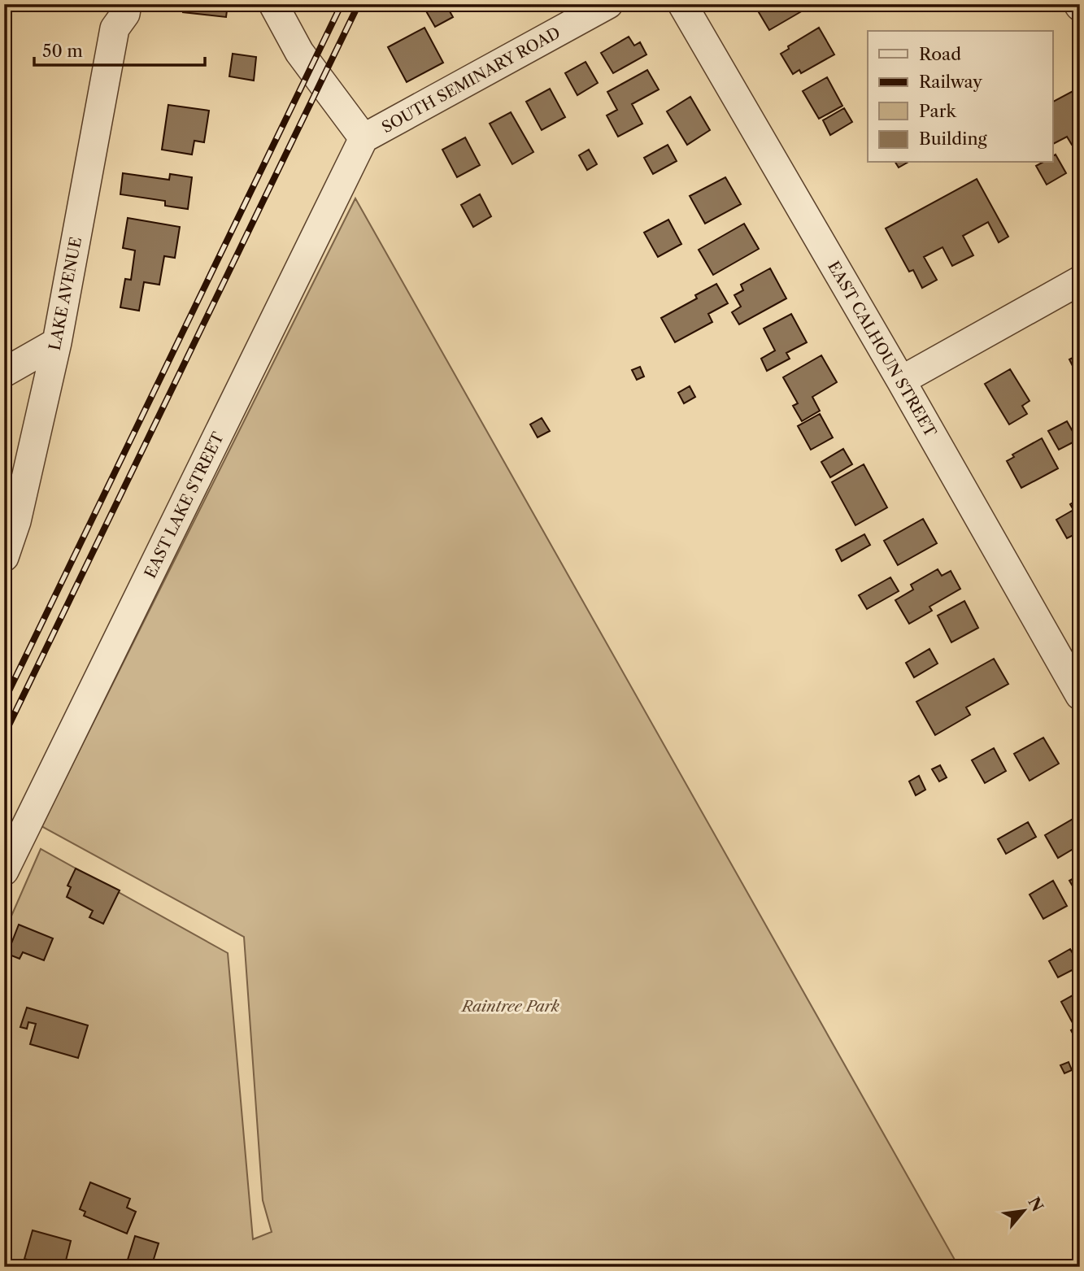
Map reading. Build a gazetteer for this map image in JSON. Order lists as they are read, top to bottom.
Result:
{
  "streets": {
    "street": [
      "SOUTH SEMINARY ROAD",
      "LAKE AVENUE",
      "EAST CALHOUN STREET",
      "EAST LAKE STREET"
    ]
  },
  "crossings": [
    ["SOUTH SEMINARY ROAD", "EAST LAKE STREET"]
  ],
  "parks": ["Raintree Park"],
  "legend": [
    "Road",
    "Railway",
    "Park",
    "Building"
  ],
  "scale_bar": "50 m",
  "north": "top right"
}
